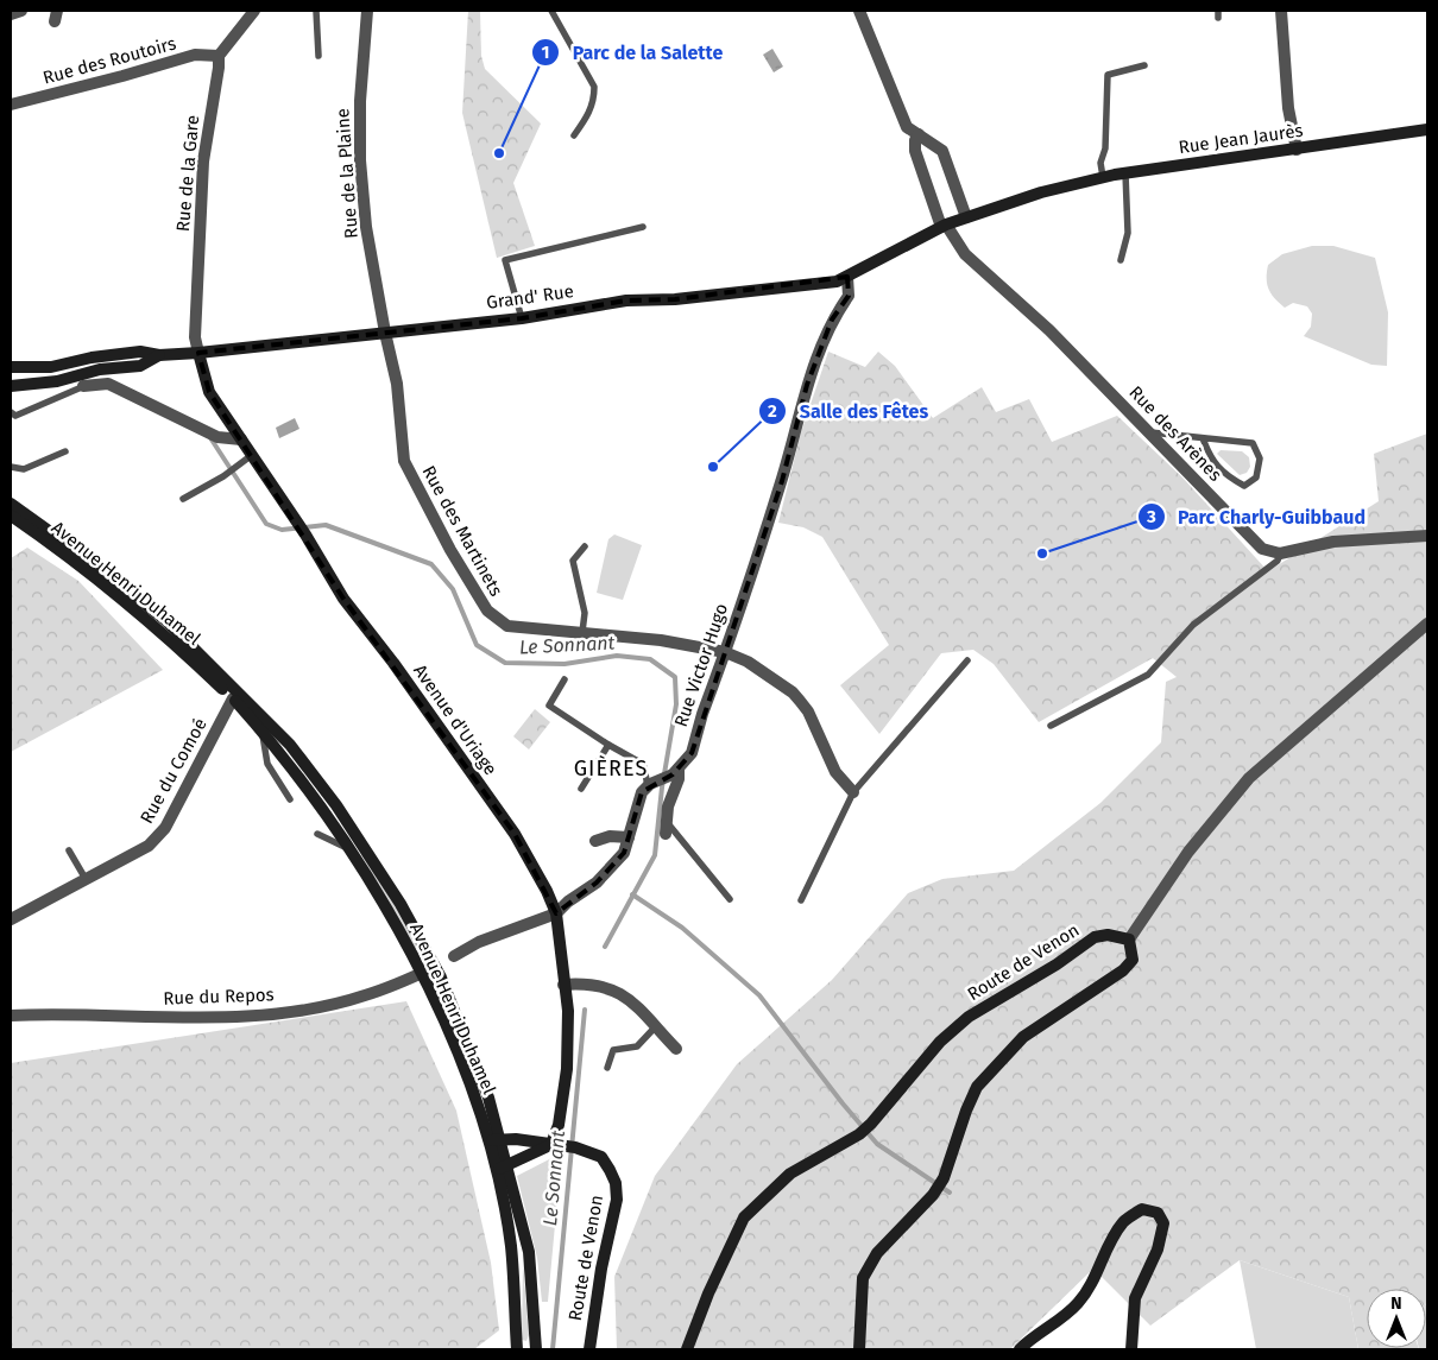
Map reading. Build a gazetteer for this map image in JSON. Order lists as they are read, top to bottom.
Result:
{
  "streets": {
    "main road": [
      "Rue Jean Jaurès",
      "Grand' Rue",
      "Avenue Henri Duhamel",
      "Avenue d'Uriage",
      "Route de Venon"
    ],
    "street": [
      "Rue des Routoirs",
      "Rue de la Gare",
      "Rue de la Plaine",
      "Rue des Arènes",
      "Rue des Martinets",
      "Rue Victor Hugo",
      "Rue du Comoé",
      "Rue du Repos"
    ]
  },
  "crossings": [
    ["Rue des Routoirs", "Rue de la Gare"],
    ["Rue Jean Jaurès", "Grand' Rue"],
    ["Rue de la Gare", "Grand' Rue"],
    ["Rue de la Gare", "Avenue d'Uriage"],
    ["Rue de la Plaine", "Grand' Rue"],
    ["Rue de la Plaine", "Rue des Martinets"],
    ["Grand' Rue", "Rue des Arènes"],
    ["Grand' Rue", "Rue des Martinets"],
    ["Grand' Rue", "Rue Victor Hugo"],
    ["Grand' Rue", "Avenue d'Uriage"],
    ["Rue des Martinets", "Rue Victor Hugo"],
    ["Avenue Henri Duhamel", "Rue du Comoé"],
    ["Avenue Henri Duhamel", "Route de Venon"],
    ["Avenue Henri Duhamel", "Rue du Repos"],
    ["Avenue d'Uriage", "Route de Venon"]
  ],
  "districts": ["GIÈRES"],
  "water": ["Le Sonnant"],
  "places": ["Parc de la Salette", "Salle des Fêtes", "Parc Charly-Guibbaud"],
  "north": "top"
}
